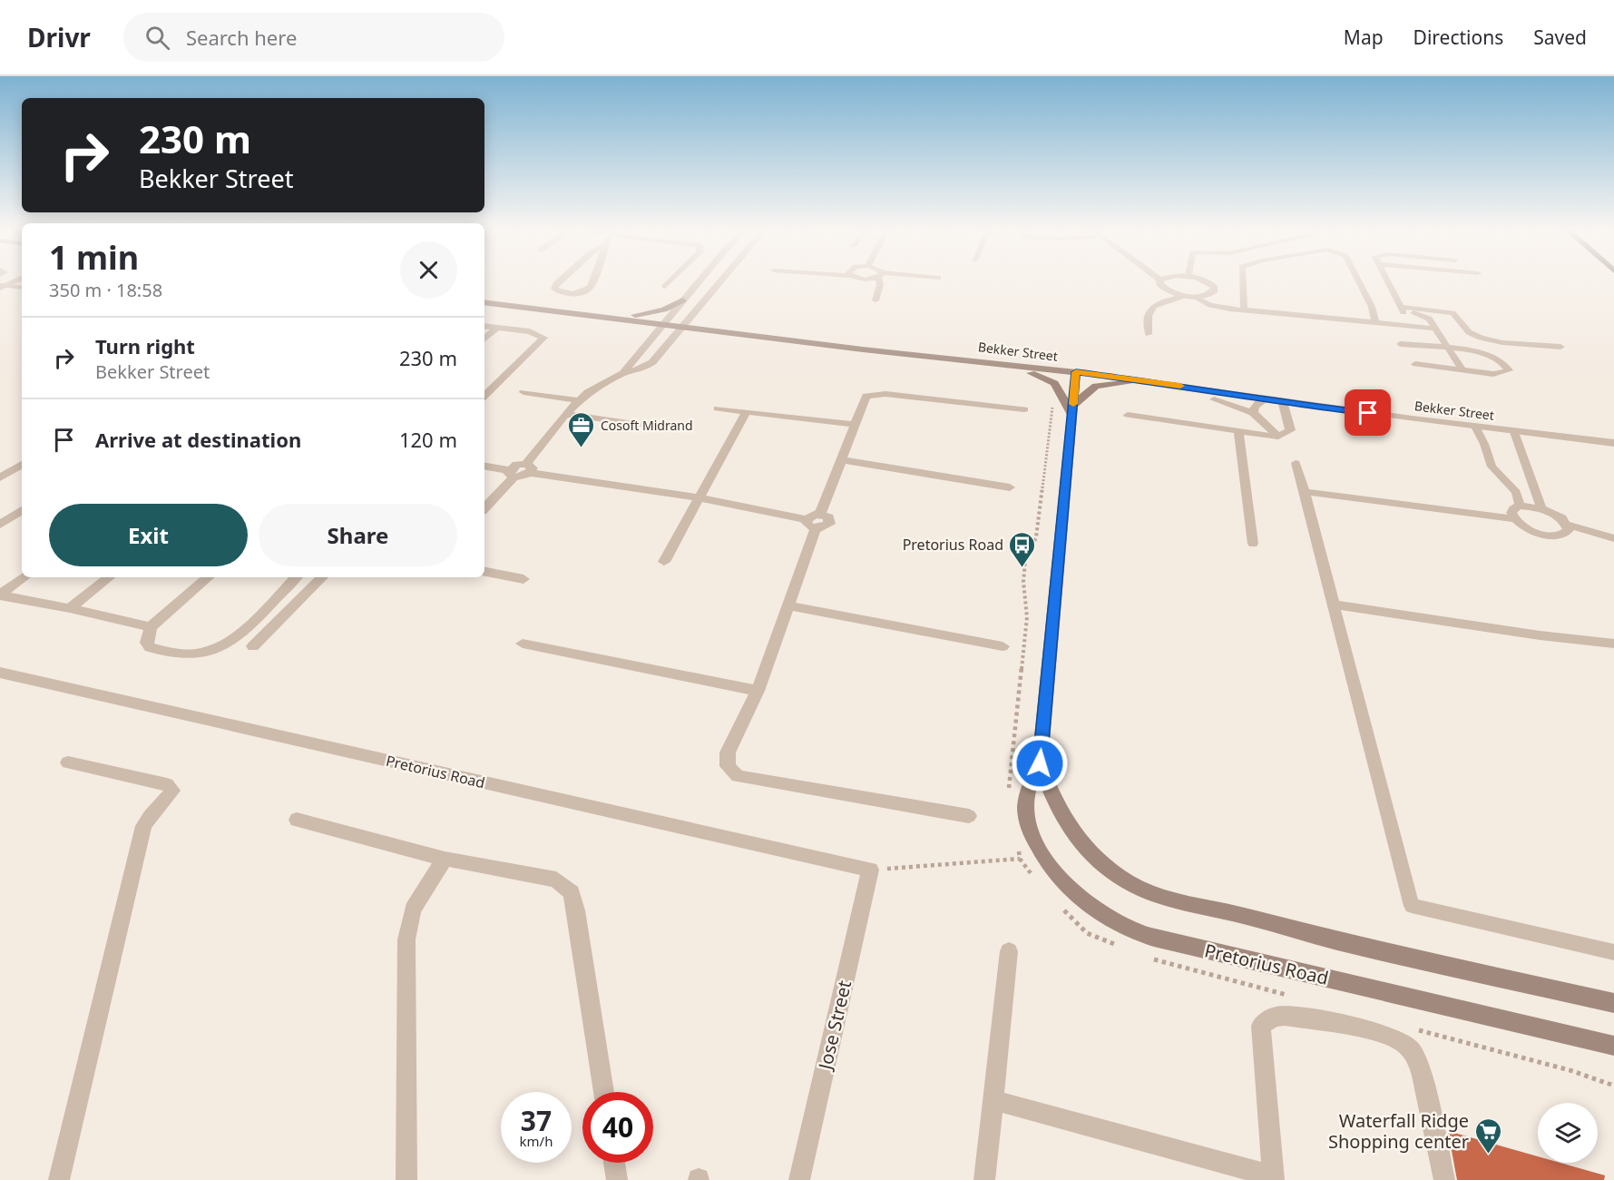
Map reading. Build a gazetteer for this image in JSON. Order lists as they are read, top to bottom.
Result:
{
  "streets": {
    "street": ["Bekker Street", "Pretorius Road", "Jose Street"]
  },
  "crossings": [
    ["Bekker Street", "Pretorius Road"],
    ["Pretorius Road", "Jose Street"]
  ],
  "places": {
    "office": ["Cosoft Midrand"],
    "bus stop": ["Pretorius Road"],
    "supermarket": ["Waterfall Ridge Shopping center"]
  },
  "page": {
    "header": "Drivr",
    "search": "Search here",
    "nav": ["Map", "Directions", "Saved"],
    "turn": ["230 m", "Bekker Street"],
    "heading": ["1 min", "350 m · 18:58"],
    "list": [
      {
        "name": "Turn right",
        "note": "Bekker Street",
        "value": "230 m"
      },
      {
        "name": "Arrive at destination",
        "value": "120 m"
      }
    ],
    "buttons": ["Exit", "Share"],
    "speed": "37 km/h",
    "limit": "40"
  }
}
